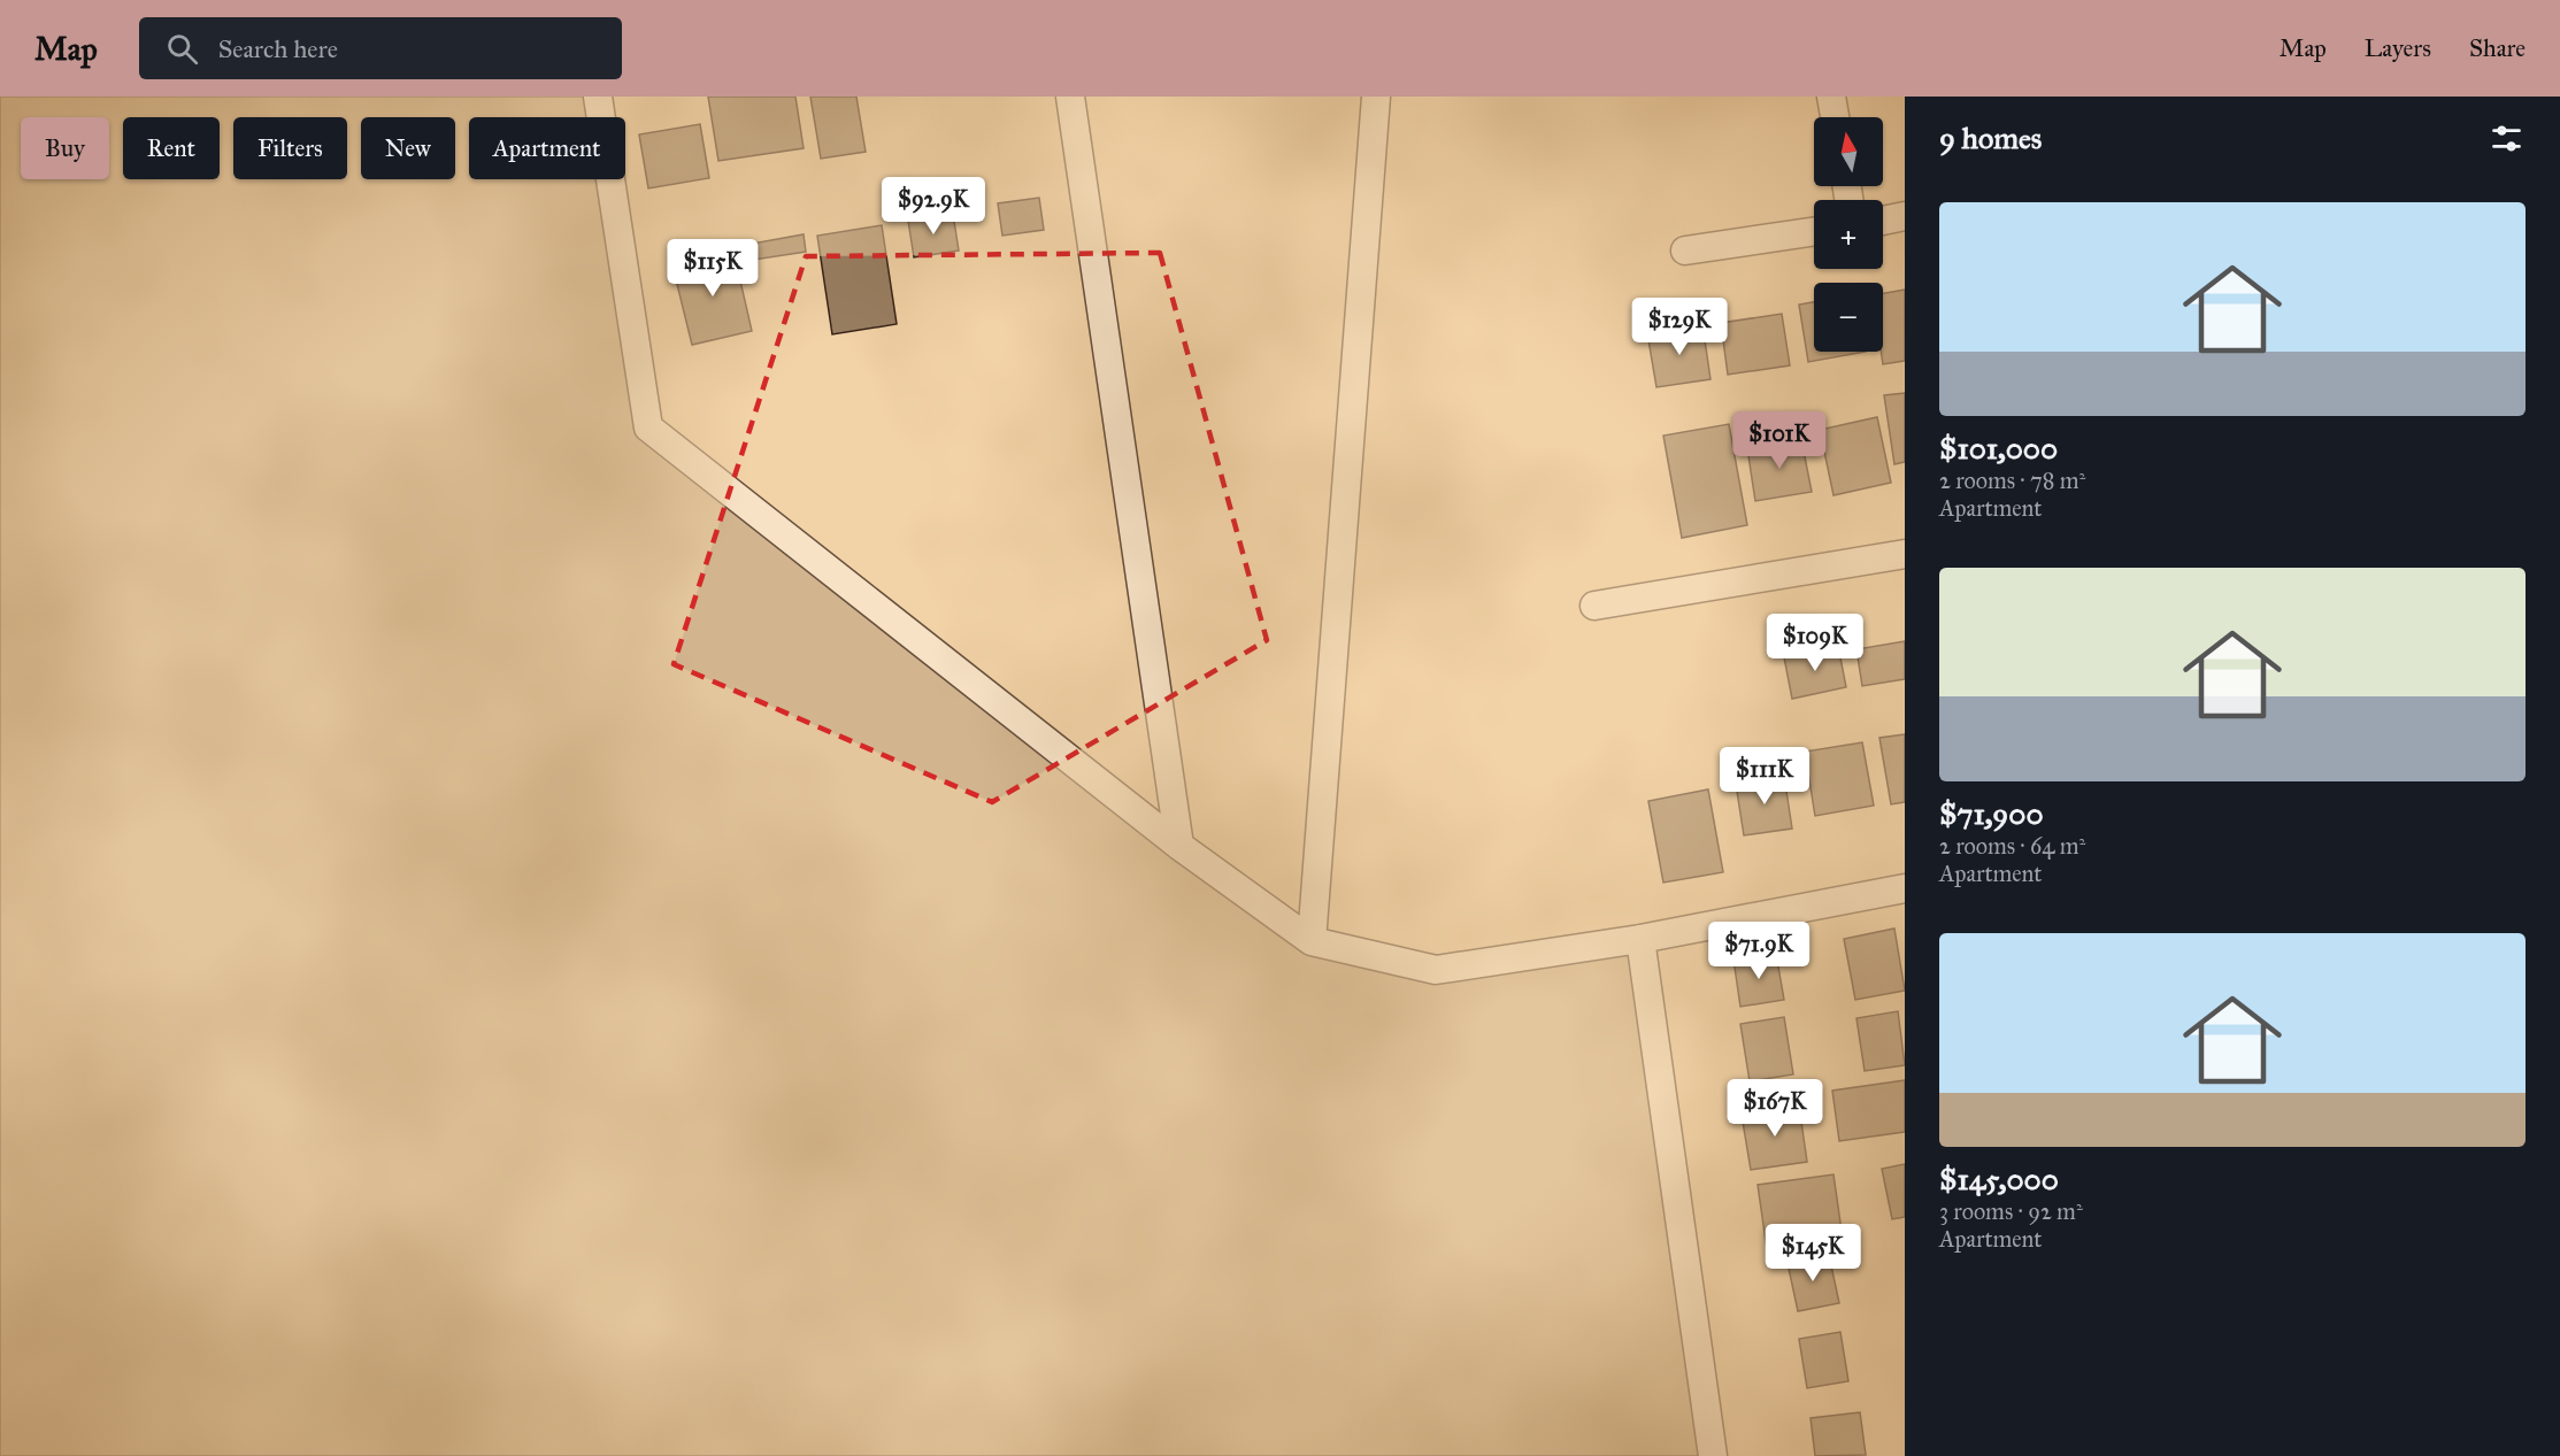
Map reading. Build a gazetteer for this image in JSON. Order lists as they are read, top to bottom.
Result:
{
  "north": "top",
  "page": {
    "header": "Map",
    "search": "Search here",
    "nav": ["Map", "Layers", "Share"],
    "heading": "9 homes",
    "map_buttons": ["+", "−"],
    "chip": [
      "Buy",
      "Rent",
      "Filters",
      "New",
      "Apartment"
    ],
    "price": [
      "$92.9K",
      "$115K",
      "$129K",
      "$101K",
      "$109K",
      "$111K",
      "$71.9K",
      "$167K",
      "$145K"
    ],
    "list": [
      {
        "name": "$101,000",
        "note": "2 rooms · 78 m² · Apartment"
      },
      {
        "name": "$71,900",
        "note": "2 rooms · 64 m² · Apartment"
      },
      {
        "name": "$145,000",
        "note": "3 rooms · 92 m² · Apartment"
      }
    ]
  }
}
